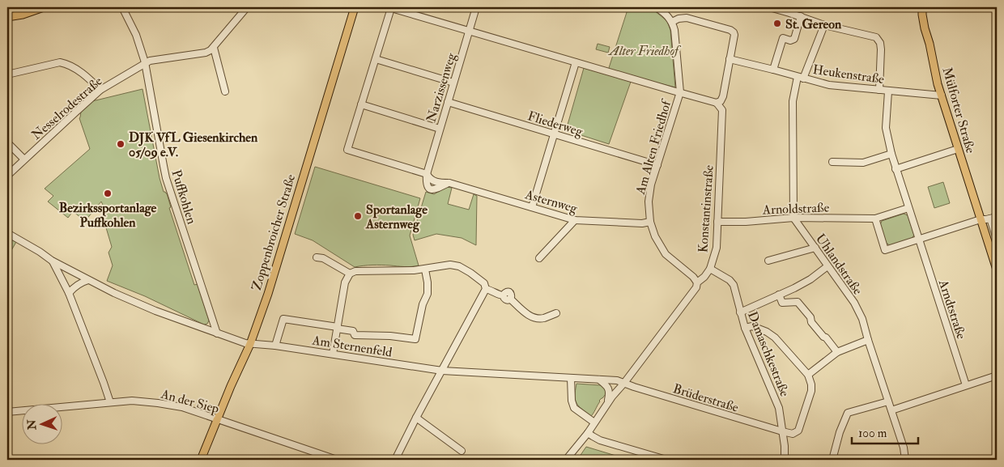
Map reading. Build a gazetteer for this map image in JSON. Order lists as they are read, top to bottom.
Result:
{
  "streets": {
    "main road": ["Mülforter Straße", "Zoppenbroicher Straße"],
    "street": [
      "Heukenstraße",
      "Narzissenweg",
      "Nesselrodestraße",
      "Fliederweg",
      "Am Alten Friedhof",
      "Puffkohlen",
      "Asternweg",
      "Arnoldstraße",
      "Konstantinstraße",
      "Uhlandstraße",
      "Arndtstraße",
      "Am Sternenfeld",
      "Damaschkestraße",
      "Brüderstraße",
      "An der Siep"
    ]
  },
  "crossings": [
    ["Heukenstraße", "Mülforter Straße"],
    ["Heukenstraße", "Arndtstraße"],
    ["Narzissenweg", "Fliederweg"],
    ["Narzissenweg", "Asternweg"],
    ["Nesselrodestraße", "Puffkohlen"],
    ["Fliederweg", "Am Alten Friedhof"],
    ["Am Alten Friedhof", "Asternweg"],
    ["Am Alten Friedhof", "Konstantinstraße"],
    ["Puffkohlen", "Am Sternenfeld"],
    ["Arnoldstraße", "Konstantinstraße"],
    ["Arnoldstraße", "Uhlandstraße"],
    ["Arnoldstraße", "Arndtstraße"],
    ["Konstantinstraße", "Am Sternenfeld"],
    ["Konstantinstraße", "Damaschkestraße"],
    ["Konstantinstraße", "Brüderstraße"],
    ["Zoppenbroicher Straße", "Am Sternenfeld"],
    ["Zoppenbroicher Straße", "An der Siep"],
    ["Am Sternenfeld", "Brüderstraße"],
    ["Damaschkestraße", "Brüderstraße"]
  ],
  "parks": ["Alter Friedhof"],
  "places": [
    "St. Gereon",
    "DJK VfL Giesenkirchen 05/09 e.V.",
    "Bezirkssportanlage Puffkohlen",
    "Sportanlage Asternweg"
  ],
  "scale_bar": "100 m",
  "north": "left"
}
